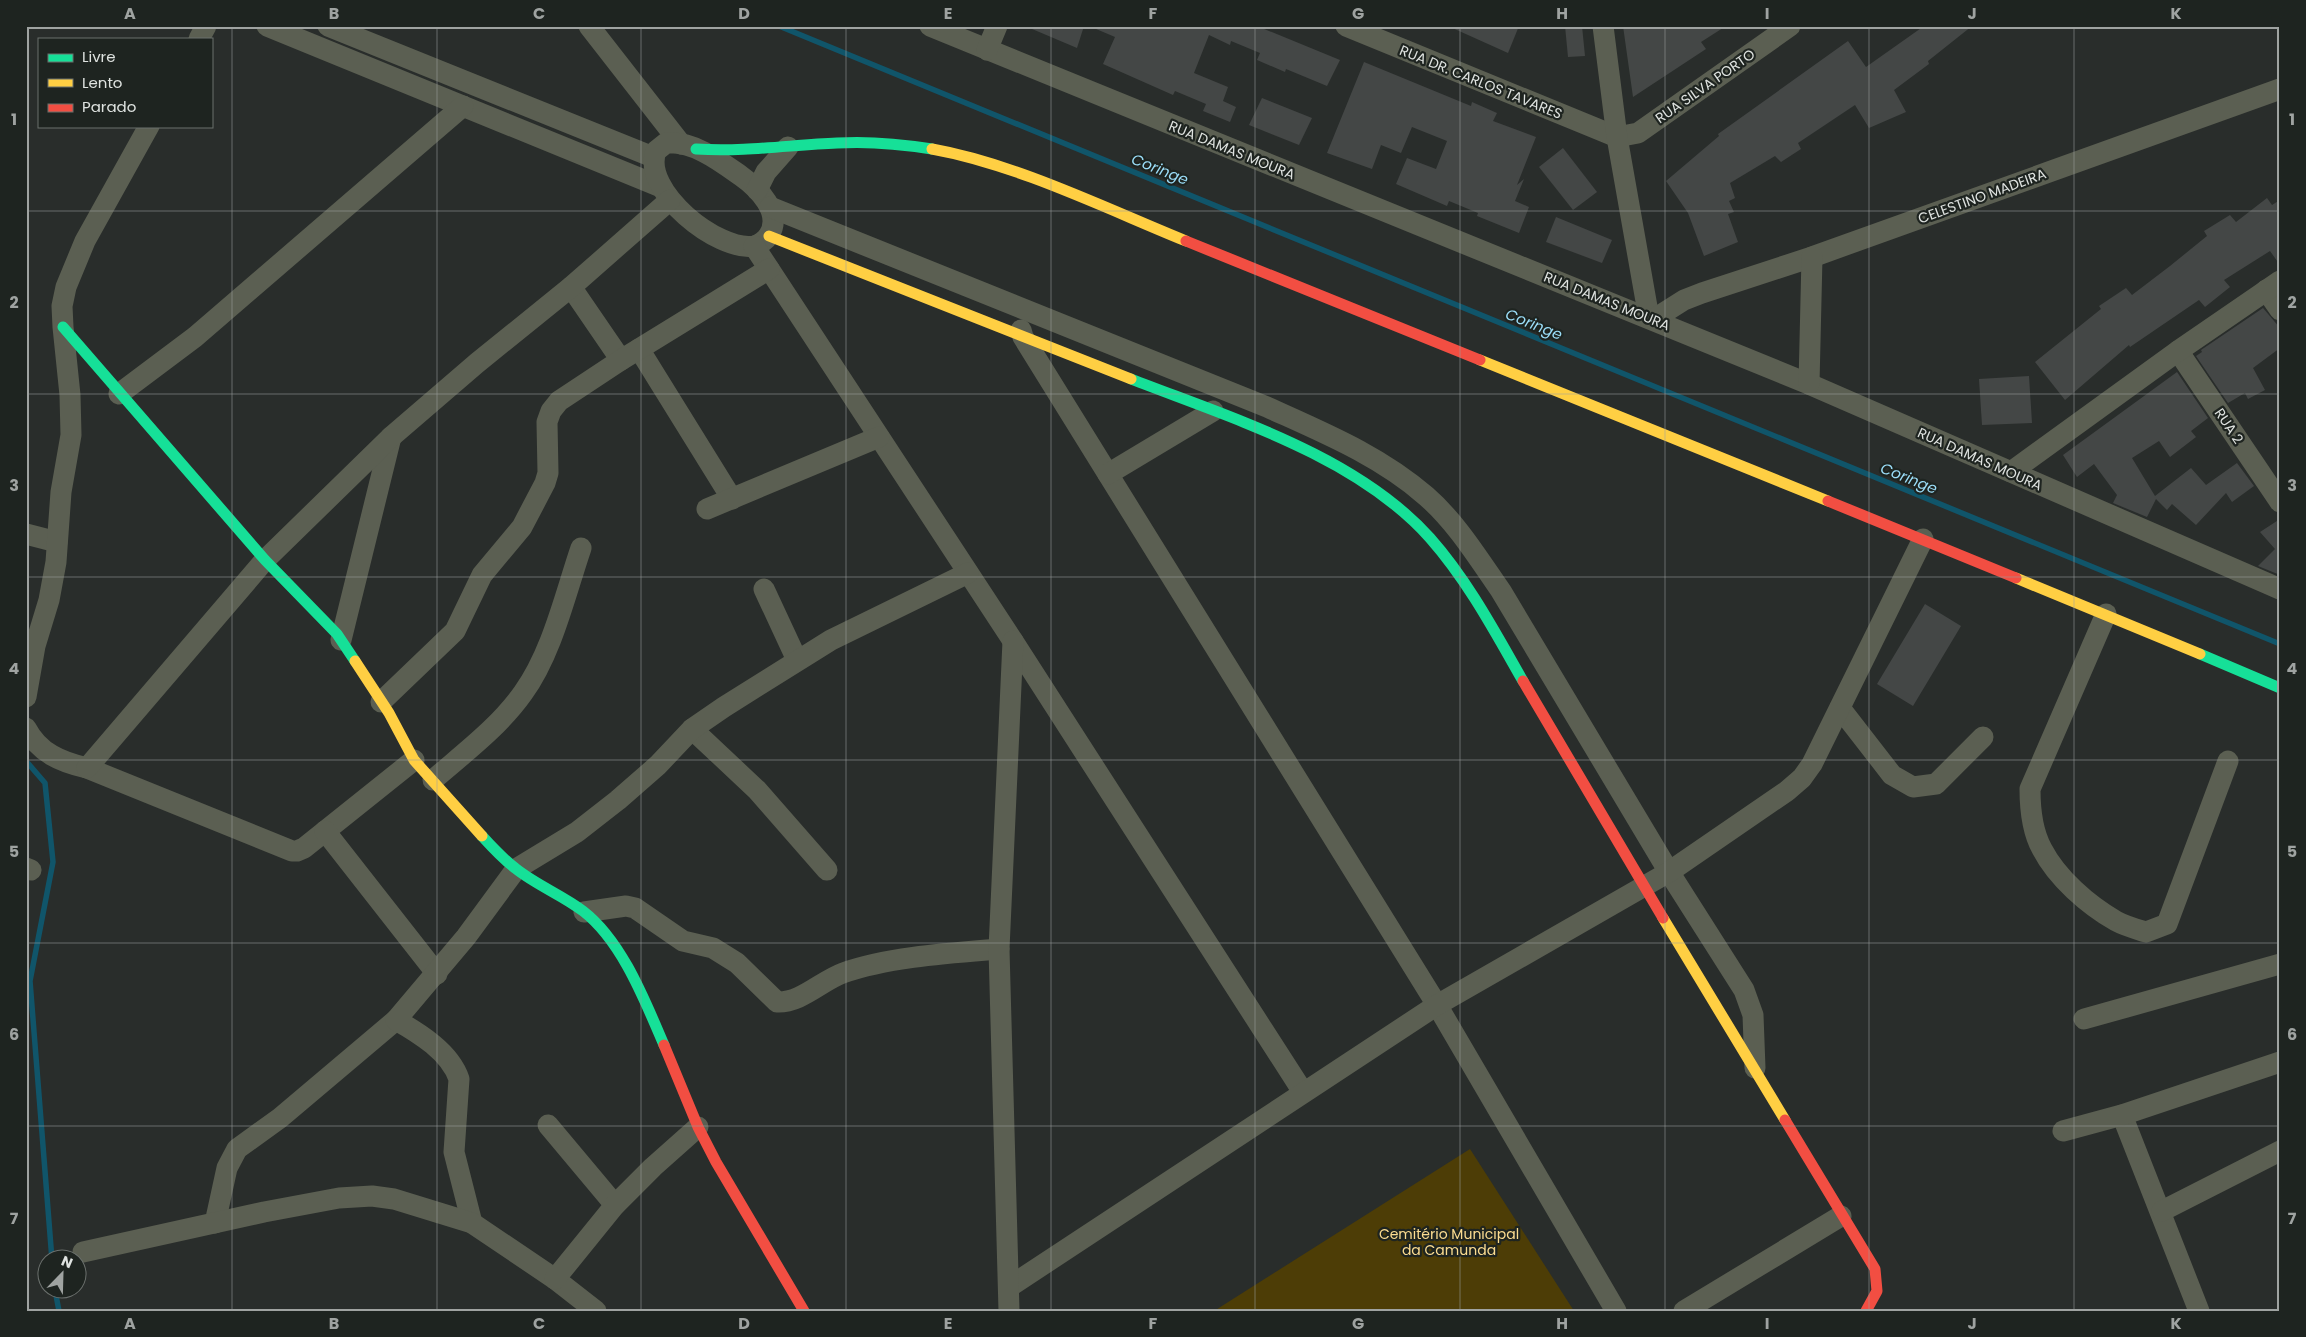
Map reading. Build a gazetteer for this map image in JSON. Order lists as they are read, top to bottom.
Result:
{
  "streets": {
    "street": [
      "RUA DR. CARLOS TAVARES",
      "RUA SILVA PORTO",
      "RUA DAMAS MOURA",
      "CELESTINO MADEIRA",
      "RUA 2"
    ]
  },
  "crossings": [
    ["RUA DR. CARLOS TAVARES", "RUA SILVA PORTO"],
    ["RUA DAMAS MOURA", "CELESTINO MADEIRA"]
  ],
  "water": ["Coringe"],
  "parks": ["Cemitério Municipal da Camunda"],
  "legend": ["Livre", "Lento", "Parado"],
  "north": "top right",
  "grid": {
    "columns": [
      "A",
      "B",
      "C",
      "D",
      "E",
      "F",
      "G",
      "H",
      "I",
      "J",
      "K"
    ],
    "rows": [
      "1",
      "2",
      "3",
      "4",
      "5",
      "6",
      "7"
    ]
  }
}
